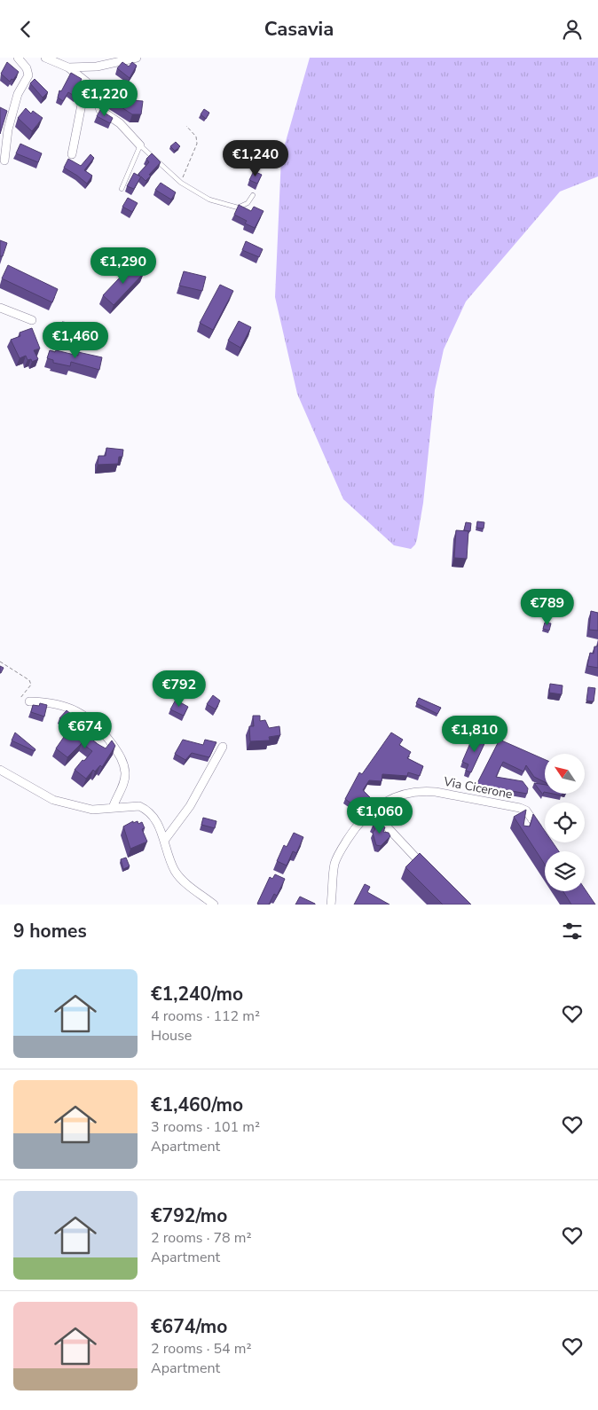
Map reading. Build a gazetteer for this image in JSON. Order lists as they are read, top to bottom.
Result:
{
  "streets": {
    "street": ["Via Cicerone"]
  },
  "north": "top left",
  "page": {
    "header": "Casavia",
    "price": [
      "€1,220",
      "€1,240",
      "€1,290",
      "€1,460",
      "€789",
      "€792",
      "€674",
      "€1,810",
      "€1,060"
    ],
    "heading": "9 homes",
    "list": [
      {
        "name": "€1,240/mo",
        "note": "4 rooms · 112 m² · House"
      },
      {
        "name": "€1,460/mo",
        "note": "3 rooms · 101 m² · Apartment"
      },
      {
        "name": "€792/mo",
        "note": "2 rooms · 78 m² · Apartment"
      },
      {
        "name": "€674/mo",
        "note": "2 rooms · 54 m² · Apartment"
      }
    ]
  }
}
